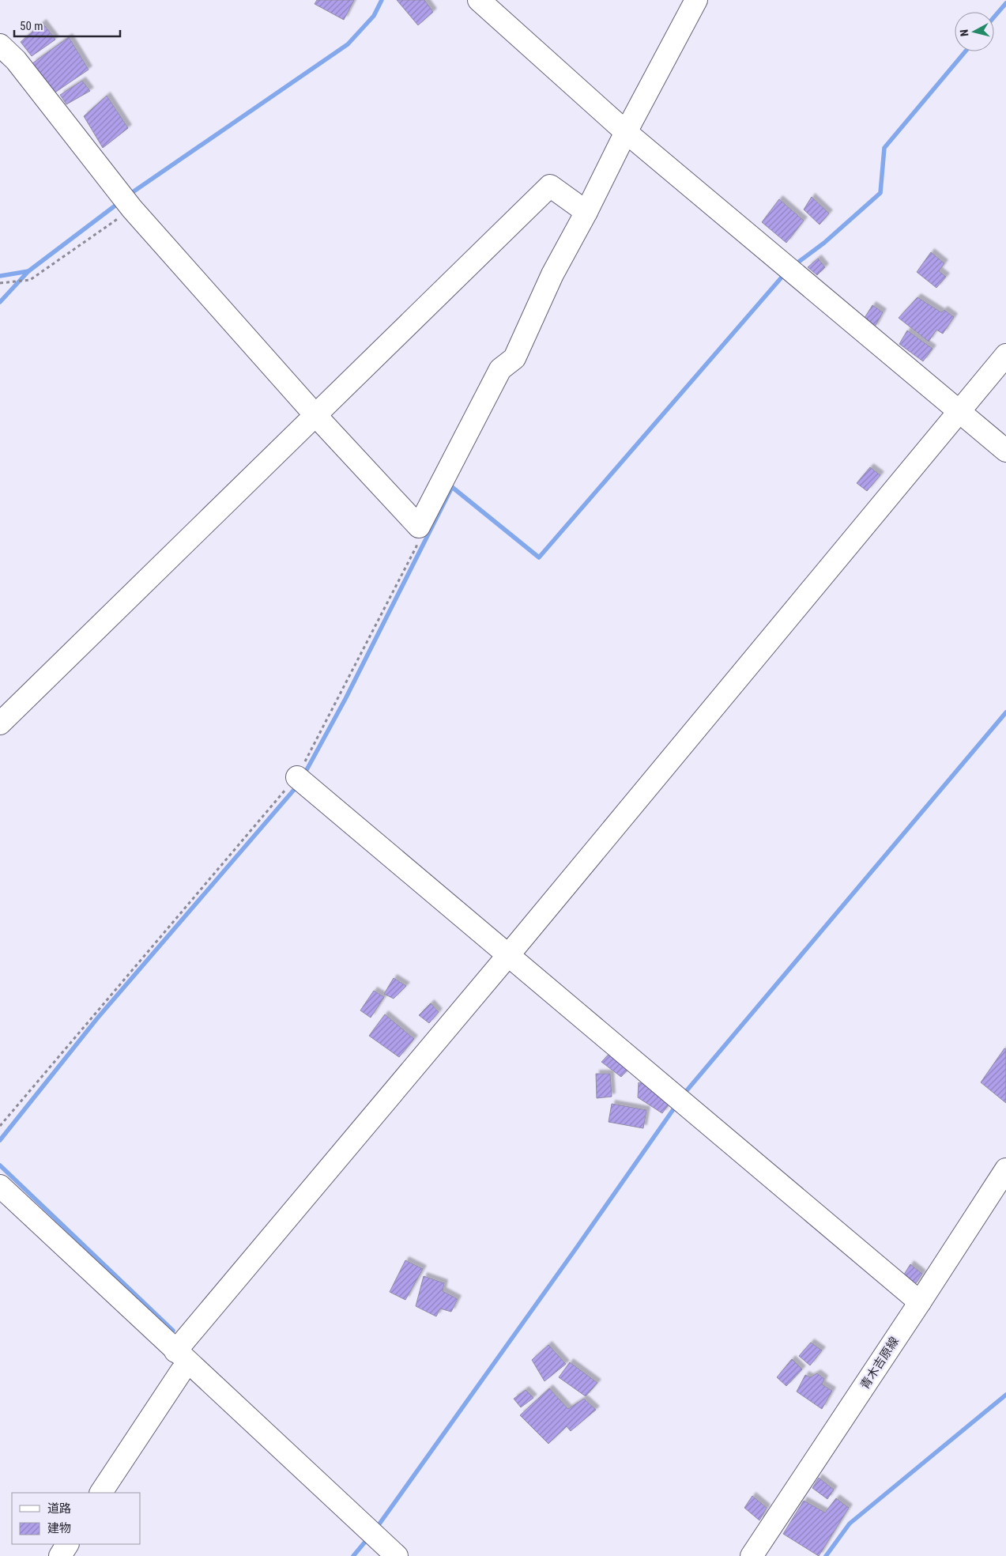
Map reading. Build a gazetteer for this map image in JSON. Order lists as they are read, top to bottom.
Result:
{
  "streets": {
    "street": ["青木吉原線"]
  },
  "legend": ["道路", "建物"],
  "scale_bar": "50 m",
  "north": "left"
}
